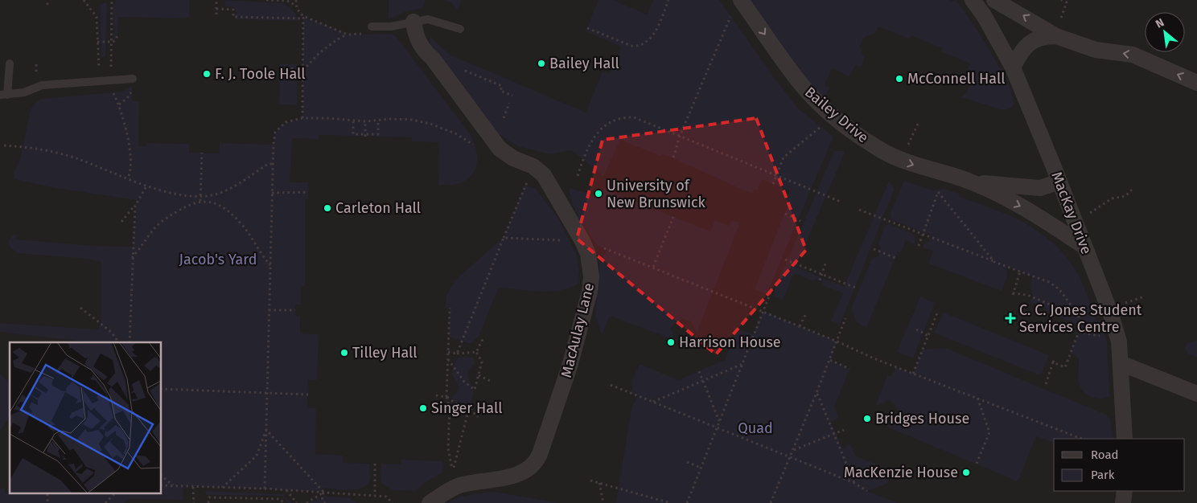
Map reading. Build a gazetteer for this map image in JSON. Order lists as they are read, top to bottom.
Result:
{
  "streets": {
    "street": ["Bailey Drive", "MacKay Drive", "MacAulay Lane"]
  },
  "crossings": [
    ["Bailey Drive", "MacKay Drive"]
  ],
  "one_way": ["Bailey Drive"],
  "parks": ["Jacob's Yard", "Quad"],
  "places": {
    "other": [
      "Bailey Hall",
      "F. J. Toole Hall",
      "McConnell Hall",
      "University of New Brunswick",
      "Carleton Hall",
      "Harrison House",
      "Tilley Hall",
      "Singer Hall",
      "Bridges House",
      "MacKenzie House"
    ],
    "health": ["C. C. Jones Student Services Centre"]
  },
  "legend": ["Road", "Park"],
  "north": "top left"
}
